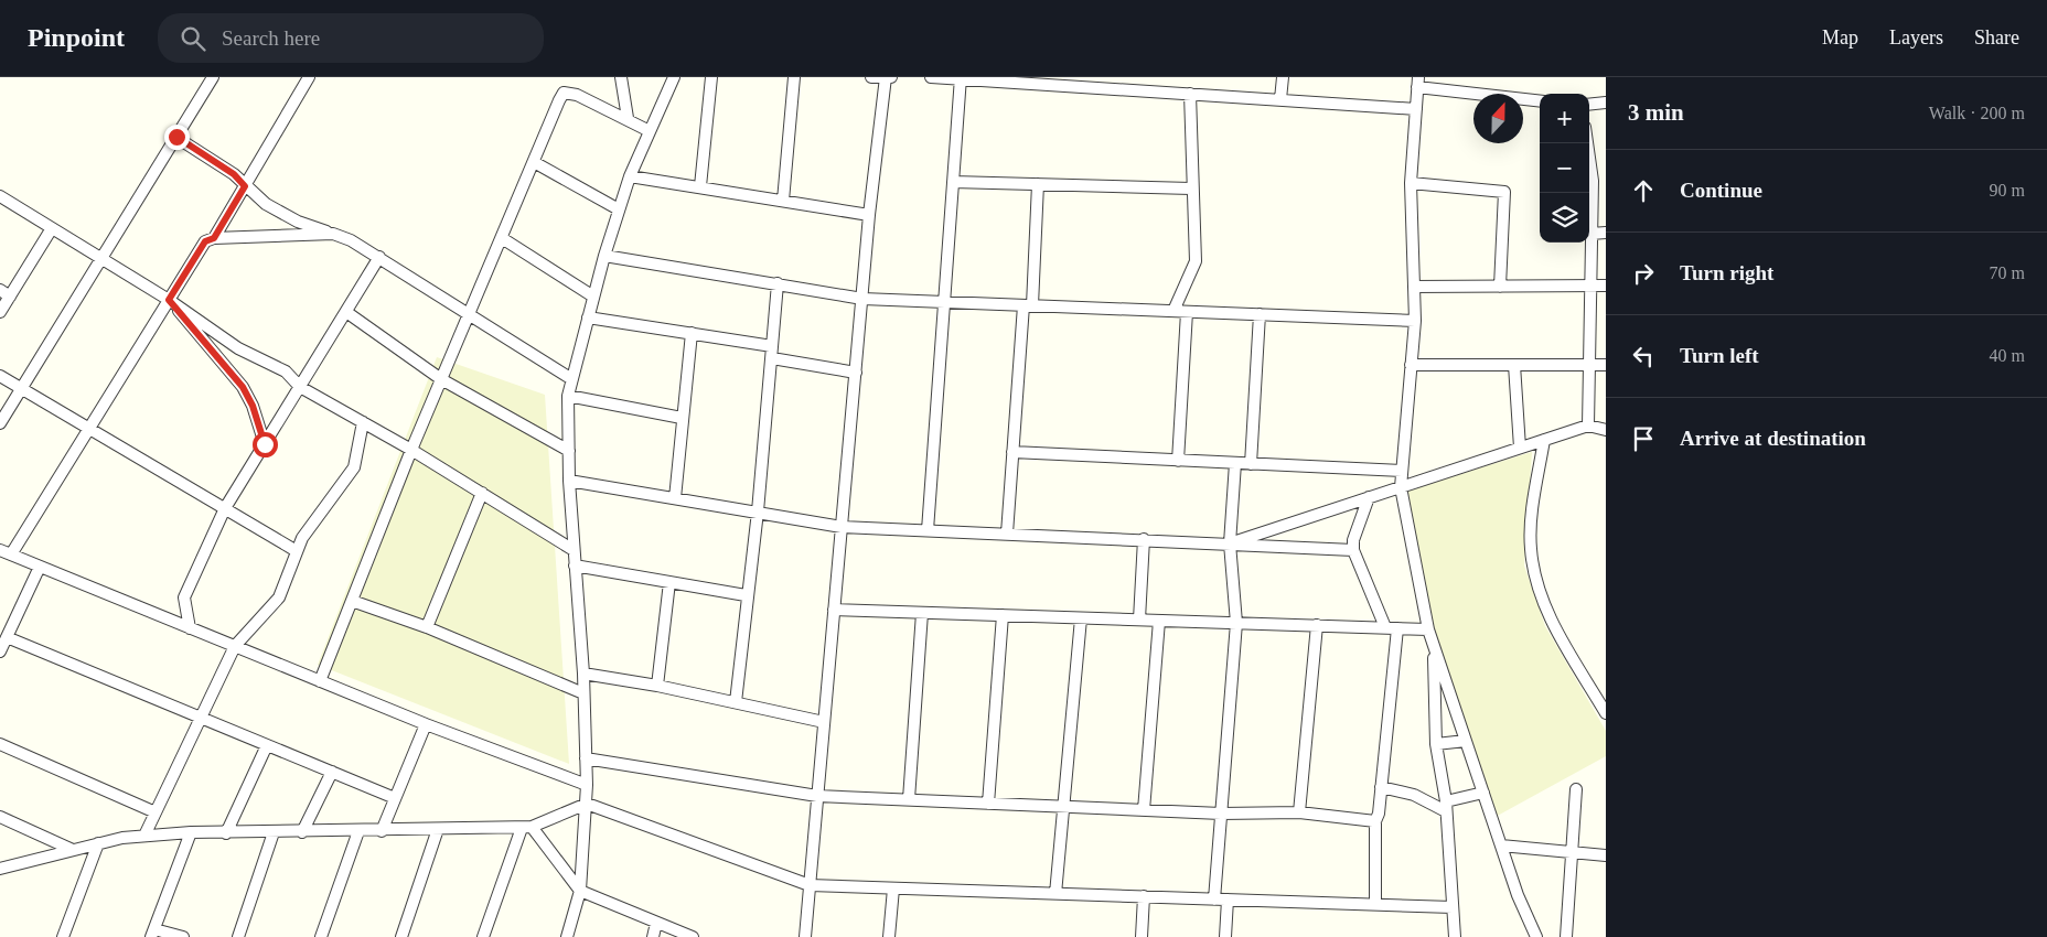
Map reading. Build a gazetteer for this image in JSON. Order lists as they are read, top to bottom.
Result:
{
  "north": "top",
  "page": {
    "header": "Pinpoint",
    "search": "Search here",
    "nav": ["Map", "Layers", "Share"],
    "heading": ["3 min", "Walk · 200 m"],
    "map_buttons": ["+", "−"],
    "list": [
      ["Continue", "90 m"],
      ["Turn right", "70 m"],
      ["Turn left", "40 m"],
      "Arrive at destination"
    ]
  }
}
